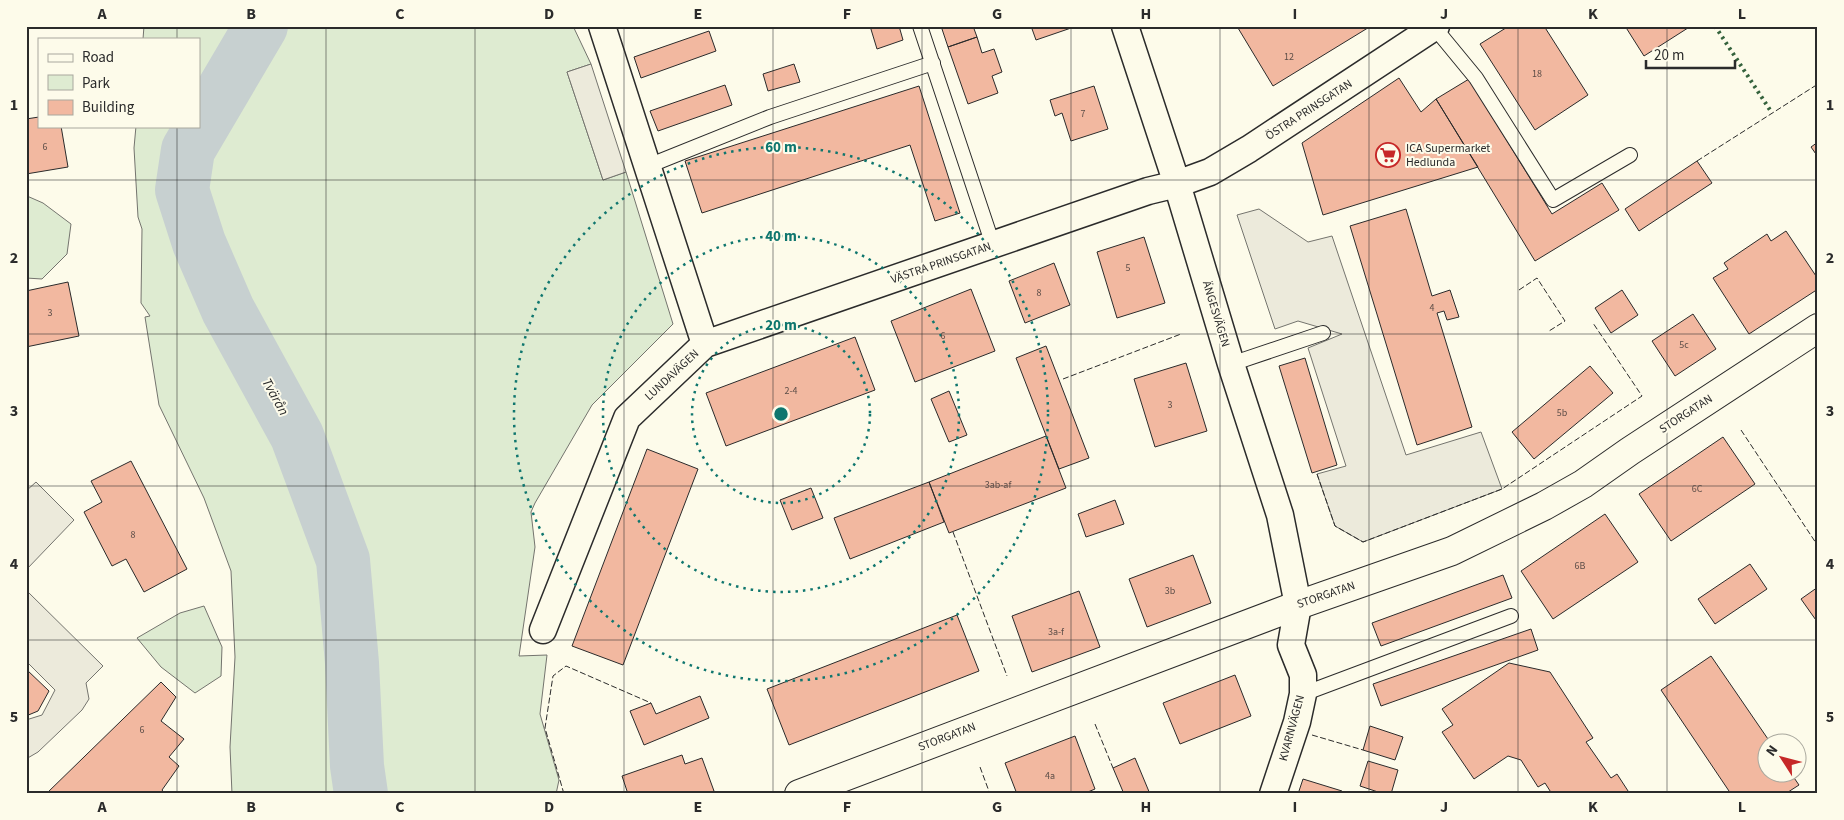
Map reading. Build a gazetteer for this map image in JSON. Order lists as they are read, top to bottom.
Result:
{
  "streets": {
    "street": [
      "ÖSTRA PRINSGATAN",
      "VÄSTRA PRINSGATAN",
      "ÄNGESVÄGEN",
      "LUNDAVÄGEN",
      "STORGATAN",
      "KVARNVÄGEN"
    ]
  },
  "crossings": [
    ["ÖSTRA PRINSGATAN", "VÄSTRA PRINSGATAN"],
    ["ÖSTRA PRINSGATAN", "ÄNGESVÄGEN"],
    ["VÄSTRA PRINSGATAN", "ÄNGESVÄGEN"],
    ["VÄSTRA PRINSGATAN", "LUNDAVÄGEN"],
    ["ÄNGESVÄGEN", "STORGATAN"],
    ["ÄNGESVÄGEN", "KVARNVÄGEN"],
    ["STORGATAN", "KVARNVÄGEN"]
  ],
  "water": ["Tvärån"],
  "places": {
    "supermarket": ["ICA Supermarket Hedlunda"]
  },
  "house_numbers": [
    "12",
    "18",
    "7",
    "6",
    "5",
    "8",
    "4",
    "3",
    "6",
    "5c",
    "2-4",
    "3",
    "5b",
    "3ab-af",
    "6C",
    "8",
    "6B",
    "3b",
    "3a-f",
    "6",
    "4a"
  ],
  "legend": ["Road", "Park", "Building"],
  "scale_bar": "20 m",
  "north": "top left",
  "grid": {
    "columns": [
      "A",
      "B",
      "C",
      "D",
      "E",
      "F",
      "G",
      "H",
      "I",
      "J",
      "K",
      "L"
    ],
    "rows": [
      "1",
      "2",
      "3",
      "4",
      "5"
    ]
  },
  "rings": ["60 m", "40 m", "20 m"]
}
